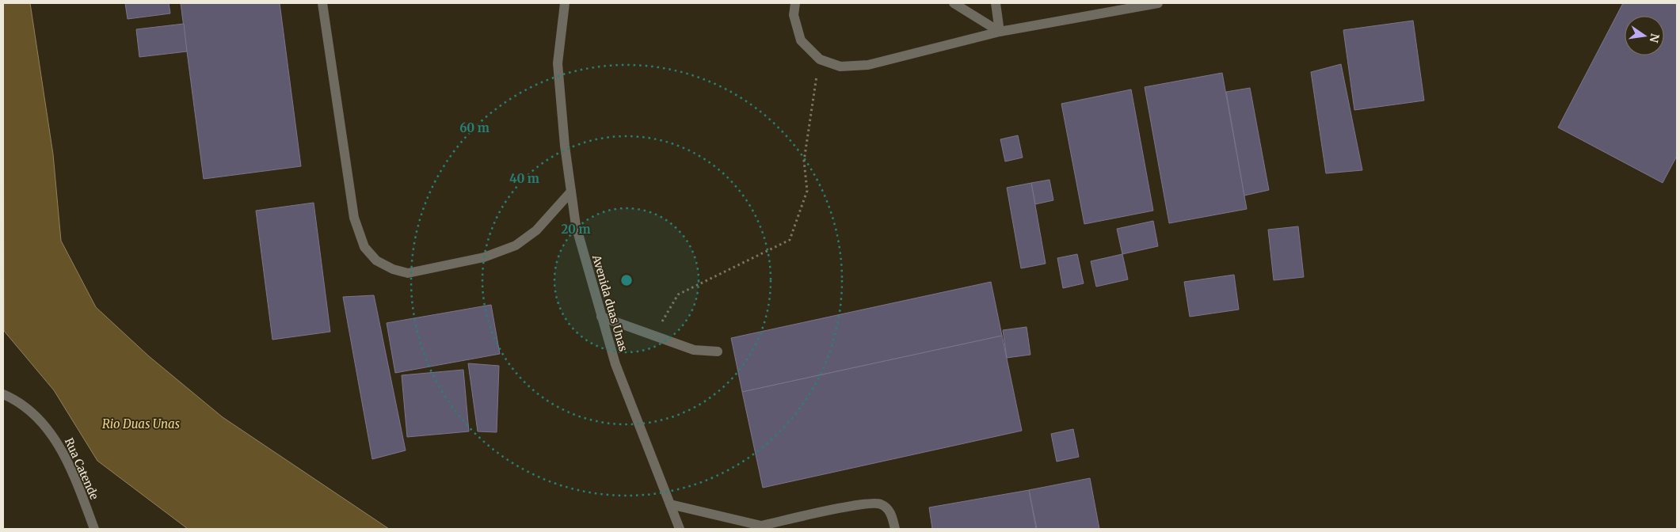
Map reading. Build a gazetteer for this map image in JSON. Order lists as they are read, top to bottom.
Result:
{
  "streets": {
    "street": ["Avenida duas Unas", "Rua Catende"]
  },
  "water": ["Rio Duas Unas"],
  "north": "right",
  "rings": ["60 m", "40 m", "20 m"]
}
